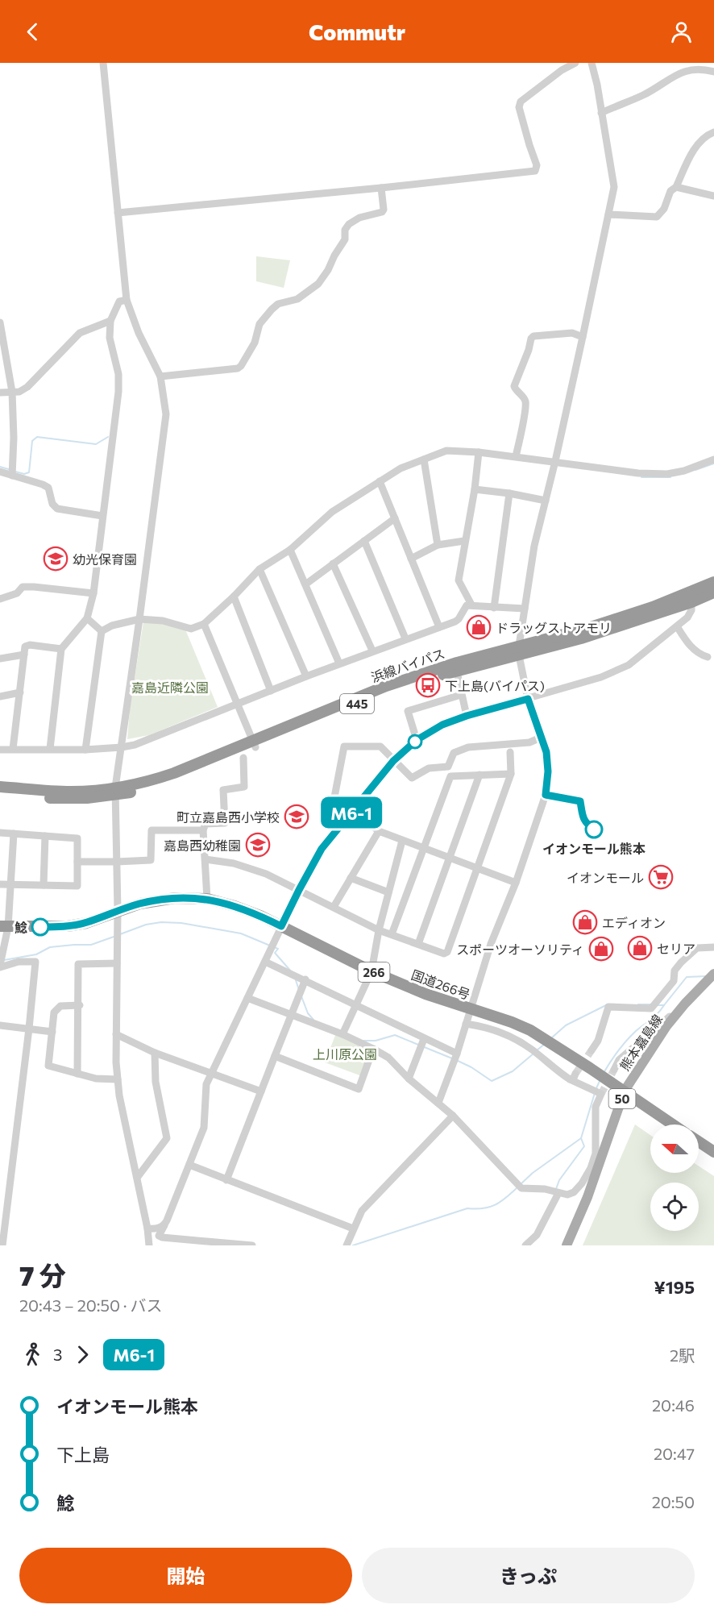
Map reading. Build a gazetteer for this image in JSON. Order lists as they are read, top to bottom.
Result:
{
  "streets": {
    "highway": [
      "浜線バイパス",
      "445",
      "266",
      "国道266号"
    ],
    "main road": ["熊本嘉島線", "50"]
  },
  "crossings": [
    ["国道266号", "熊本嘉島線"]
  ],
  "parks": ["嘉島近隣公園", "上川原公園"],
  "places": {
    "school or university": ["幼光保育園", "町立嘉島西小学校", "嘉島西幼稚園"],
    "shop": [
      "ドラッグストアモリ",
      "エディオン",
      "セリア",
      "スポーツオーソリティ"
    ],
    "bus stop": ["下上島(バイパス)"],
    "other": ["イオンモール熊本", "鯰"],
    "supermarket": ["イオンモール"]
  },
  "lines": ["bus line M6-1"],
  "north": "left",
  "page": {
    "header": "Commutr",
    "on_map": "M6-1",
    "heading": ["7 分", "20:43 – 20:50 · バス", "¥195"],
    "legs": ["3", "M6-1", "2駅"],
    "list": [
      {
        "name": "イオンモール熊本",
        "value": "20:46"
      },
      {
        "name": "下上島",
        "value": "20:47"
      },
      {
        "name": "鯰",
        "value": "20:50"
      }
    ],
    "buttons": ["開始", "きっぷ"]
  }
}
